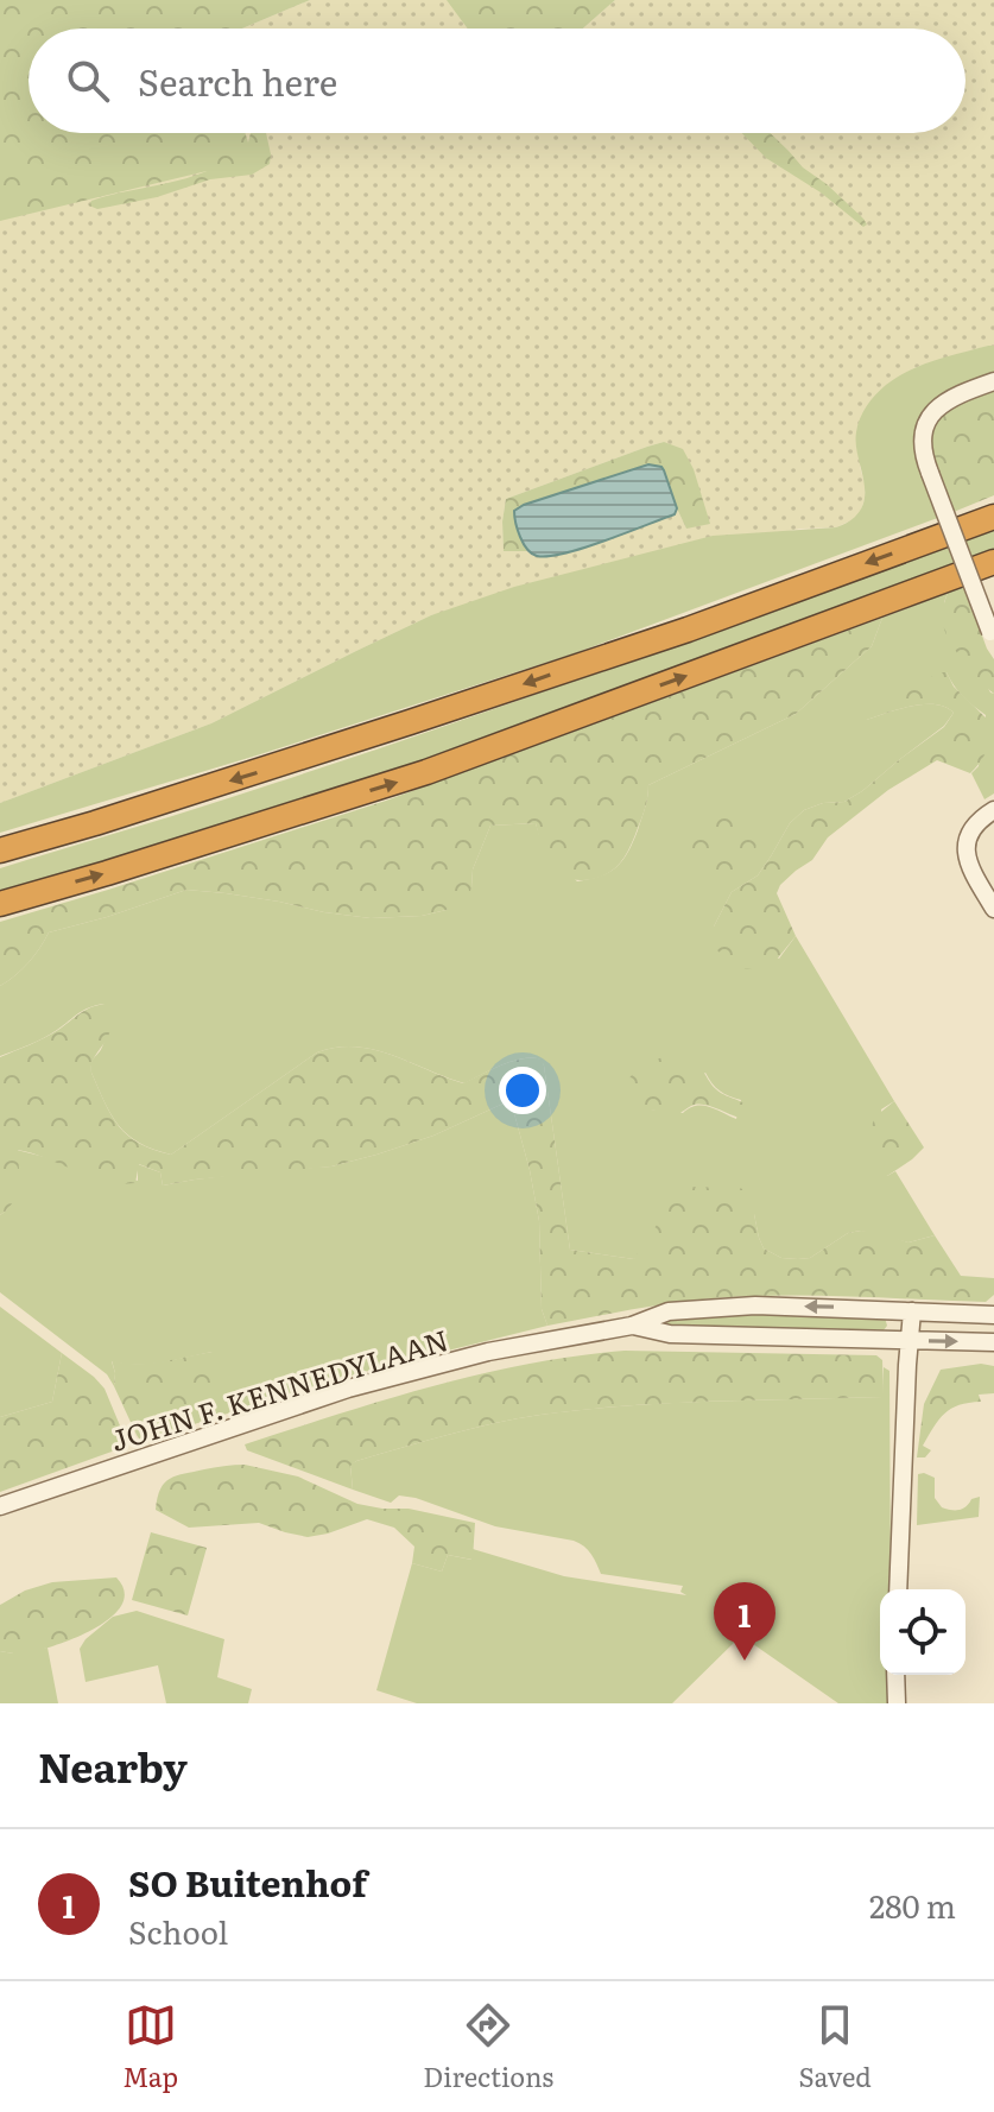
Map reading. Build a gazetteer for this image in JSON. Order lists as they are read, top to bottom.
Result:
{
  "streets": {
    "street": ["JOHN F. KENNEDYLAAN"]
  },
  "page": {
    "search": "Search here",
    "pins": "1",
    "heading": "Nearby",
    "list": [
      {
        "mark": "1",
        "name": "SO Buitenhof",
        "note": "School",
        "value": "280 m"
      }
    ],
    "nav": ["Map", "Directions", "Saved"]
  }
}
